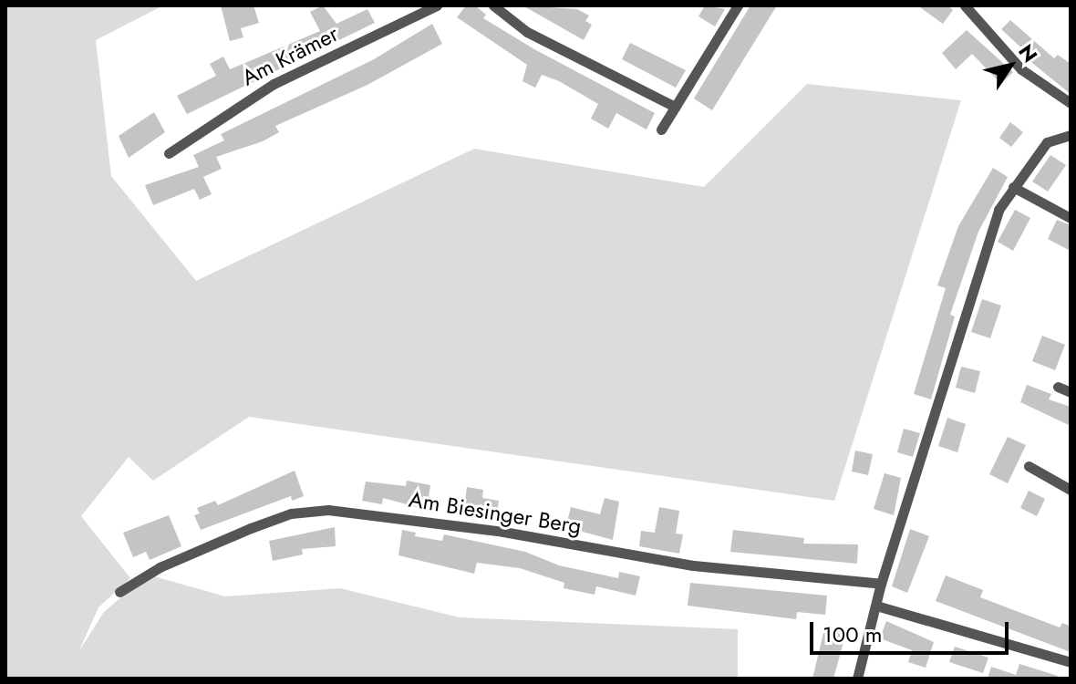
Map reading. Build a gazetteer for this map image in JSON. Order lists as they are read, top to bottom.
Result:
{
  "streets": {
    "street": ["Am Krämer", "Am Biesinger Berg"]
  },
  "scale_bar": "100 m",
  "north": "top right"
}
